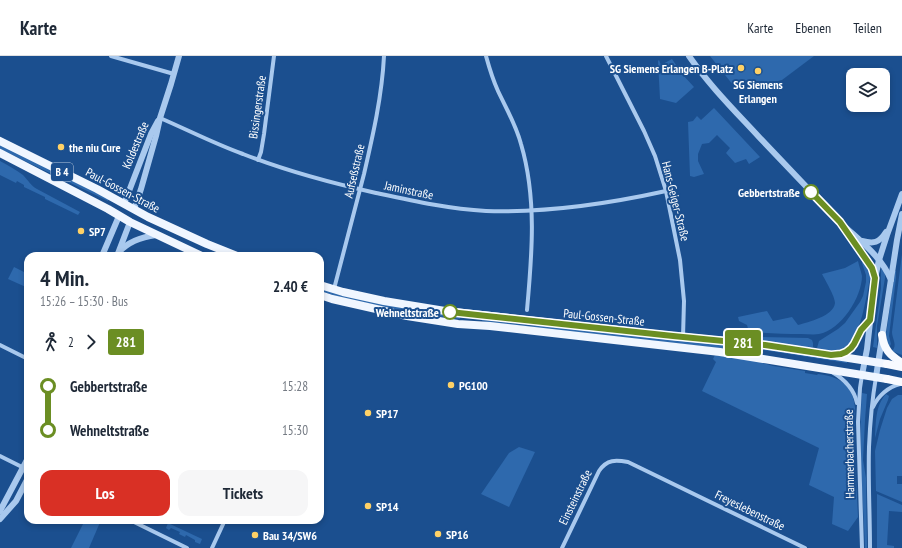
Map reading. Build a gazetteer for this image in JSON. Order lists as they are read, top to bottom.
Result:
{
  "streets": {
    "main road": ["Koldestraße", "B 4", "Paul-Gossen-Straße"],
    "street": [
      "Bissingerstraße",
      "Aufseßstraße",
      "Jaminstraße",
      "Hans-Geiger-Straße",
      "Hammerbacherstraße",
      "Einsteinstraße",
      "Freyeslebenstraße"
    ]
  },
  "crossings": [
    ["Bissingerstraße", "Jaminstraße"],
    ["Koldestraße", "Paul-Gossen-Straße"],
    ["Koldestraße", "Jaminstraße"],
    ["Aufseßstraße", "Paul-Gossen-Straße"],
    ["Aufseßstraße", "Jaminstraße"],
    ["Paul-Gossen-Straße", "Hans-Geiger-Straße"],
    ["Paul-Gossen-Straße", "Hammerbacherstraße"],
    ["Jaminstraße", "Hans-Geiger-Straße"],
    ["Einsteinstraße", "Freyeslebenstraße"]
  ],
  "places": [
    "SG Siemens Erlangen B-Platz",
    "SG Siemens Erlangen",
    "the niu Cure",
    "Gebbertstraße",
    "SP7",
    "Wehneltstraße",
    "PG100",
    "SP17",
    "SP14",
    "SP16",
    "Bau 34/SW6"
  ],
  "lines": ["bus line 281"],
  "page": {
    "header": "Karte",
    "nav": ["Karte", "Ebenen", "Teilen"],
    "on_map": "281",
    "heading": ["4 Min.", "15:26 – 15:30 · Bus", "2.40 €"],
    "legs": ["2", "281"],
    "list": [
      {
        "name": "Gebbertstraße",
        "value": "15:28"
      },
      {
        "name": "Wehneltstraße",
        "value": "15:30"
      }
    ],
    "buttons": ["Los", "Tickets"]
  }
}
